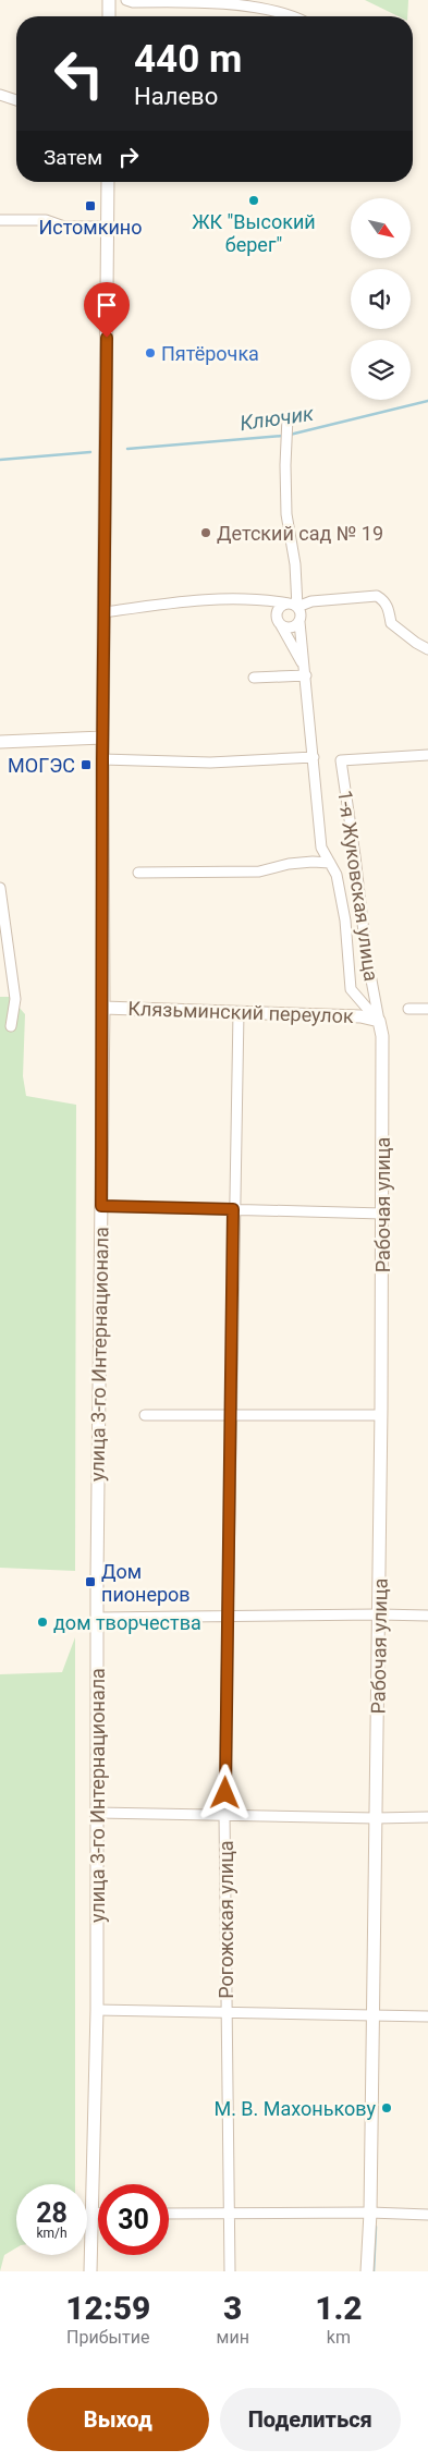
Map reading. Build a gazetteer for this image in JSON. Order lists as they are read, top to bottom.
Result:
{
  "streets": {
    "main road": ["Клязьминский переулок", "Рабочая улица", "улица 3-го Интернационала"],
    "street": ["1-я Жуковская улица", "Рогожская улица"]
  },
  "crossings": [
    ["1-я Жуковская улица", "Клязьминский переулок"],
    ["1-я Жуковская улица", "Рабочая улица"],
    ["Клязьминский переулок", "Рабочая улица"],
    ["Клязьминский переулок", "улица 3-го Интернационала"],
    ["Клязьминский переулок", "Рогожская улица"]
  ],
  "water": ["Ключик"],
  "places": {
    "other": [
      "ЖК \"Высокий берег\"",
      "Пятёрочка",
      "Детский сад № 19",
      "дом творчества",
      "М. В. Махонькову"
    ],
    "transit": ["Истомкино", "МОГЭС", "Дом пионеров"]
  },
  "north": "bottom right",
  "page": {
    "turn": ["440 m", "Налево"],
    "then": "Затем",
    "speed": "28 km/h",
    "limit": "30",
    "eta": [
      "12:59",
      "Прибытие",
      "3",
      "мин",
      "1.2",
      "km"
    ],
    "buttons": ["Выход", "Поделиться"]
  }
}
